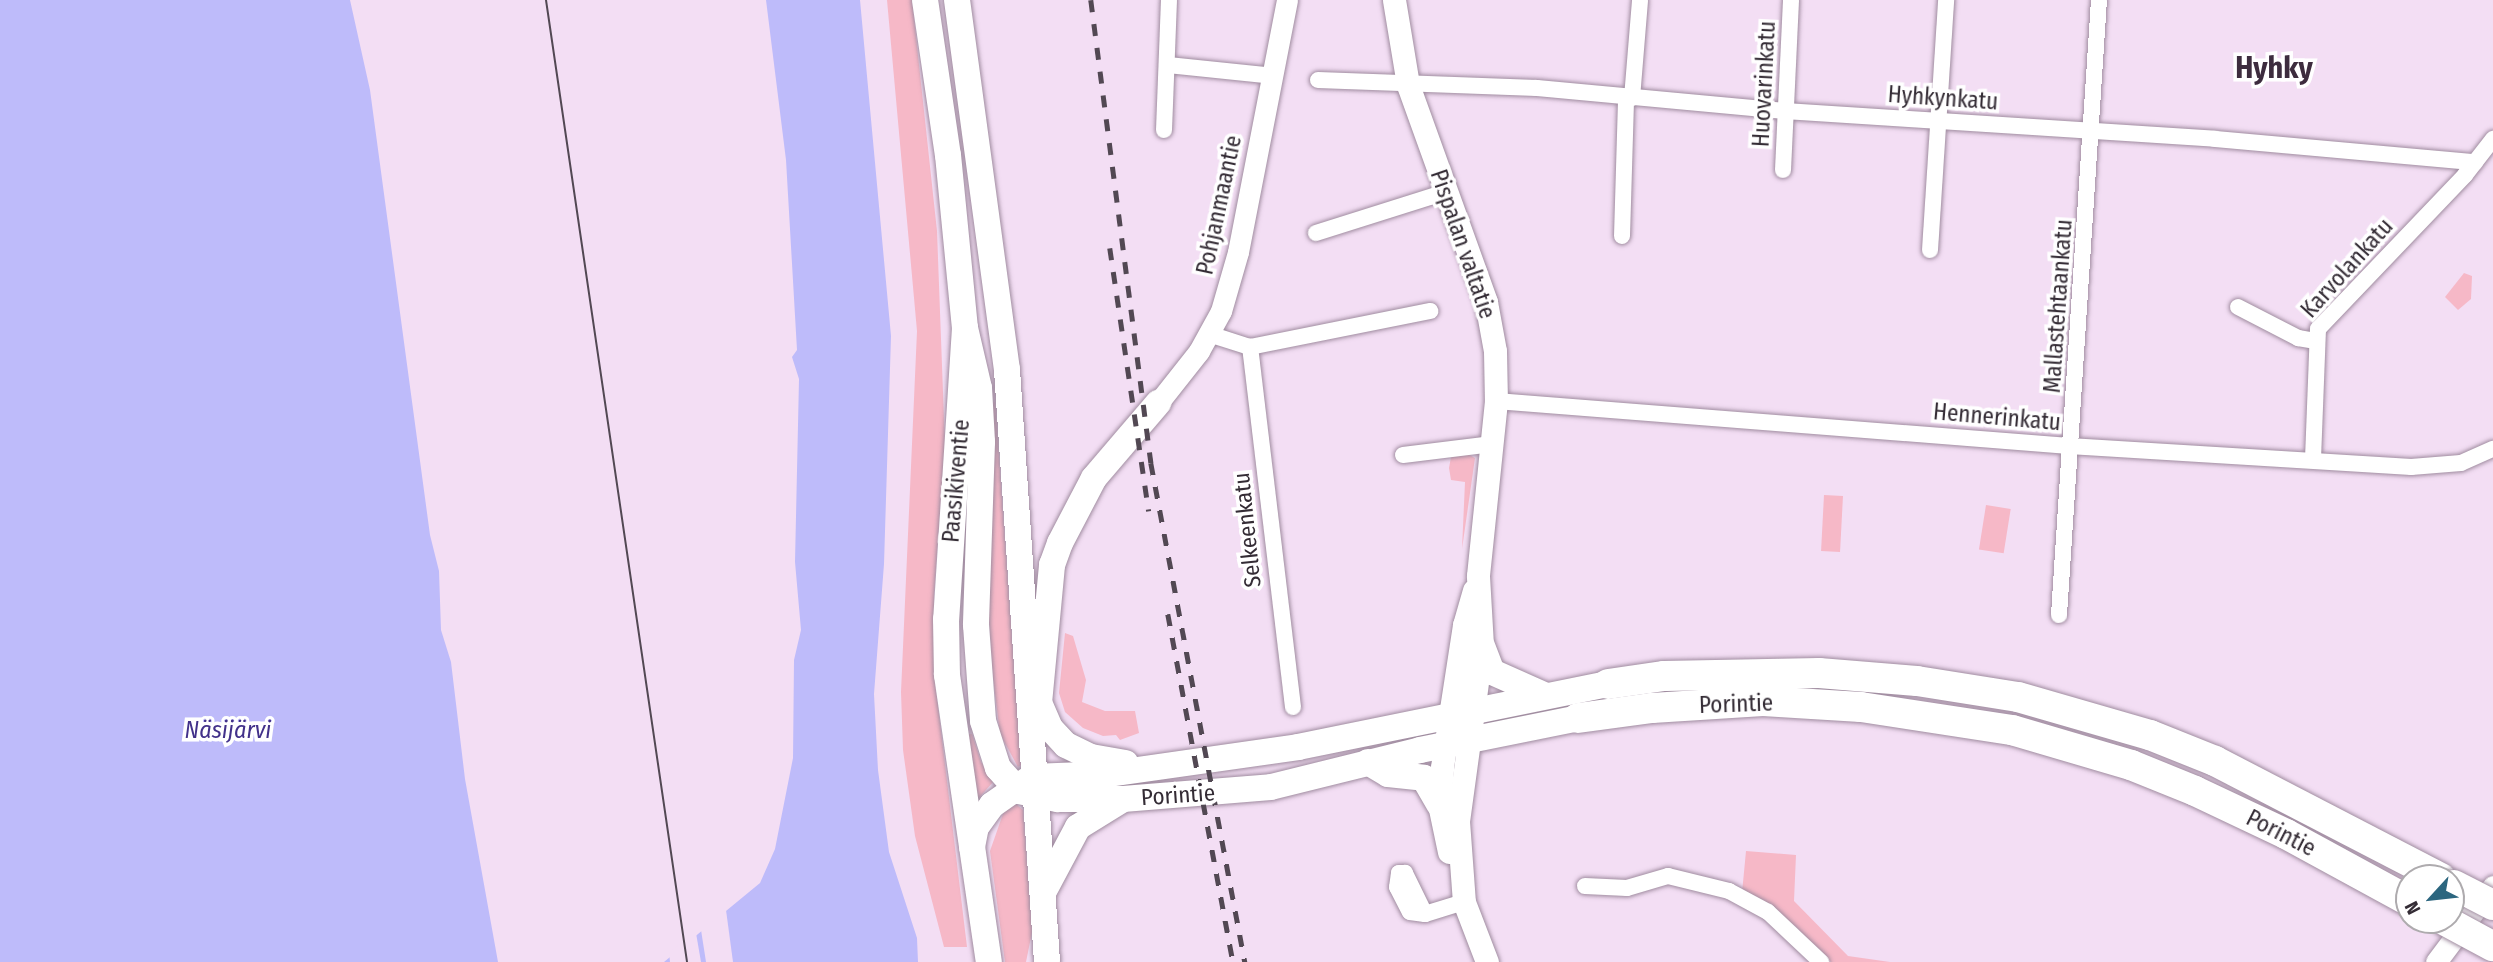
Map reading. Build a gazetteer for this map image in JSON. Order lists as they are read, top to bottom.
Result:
{
  "streets": {
    "highway": ["Paasikiventie", "Porintie"],
    "main road": ["Pispalan valtatie"],
    "street": [
      "Huovarinkatu",
      "Hyhkynkatu",
      "Pohjanmaantie",
      "Karvolankatu",
      "Mallastehtaankatu",
      "Hennerinkatu",
      "Selkeenkatu"
    ]
  },
  "crossings": [
    ["Huovarinkatu", "Hyhkynkatu"],
    ["Hyhkynkatu", "Pispalan valtatie"],
    ["Hyhkynkatu", "Karvolankatu"],
    ["Hyhkynkatu", "Mallastehtaankatu"],
    ["Pispalan valtatie", "Hennerinkatu"],
    ["Pispalan valtatie", "Porintie"],
    ["Karvolankatu", "Hennerinkatu"],
    ["Mallastehtaankatu", "Hennerinkatu"]
  ],
  "districts": ["Hyhky"],
  "water": ["Näsijärvi"],
  "north": "bottom left"
}
